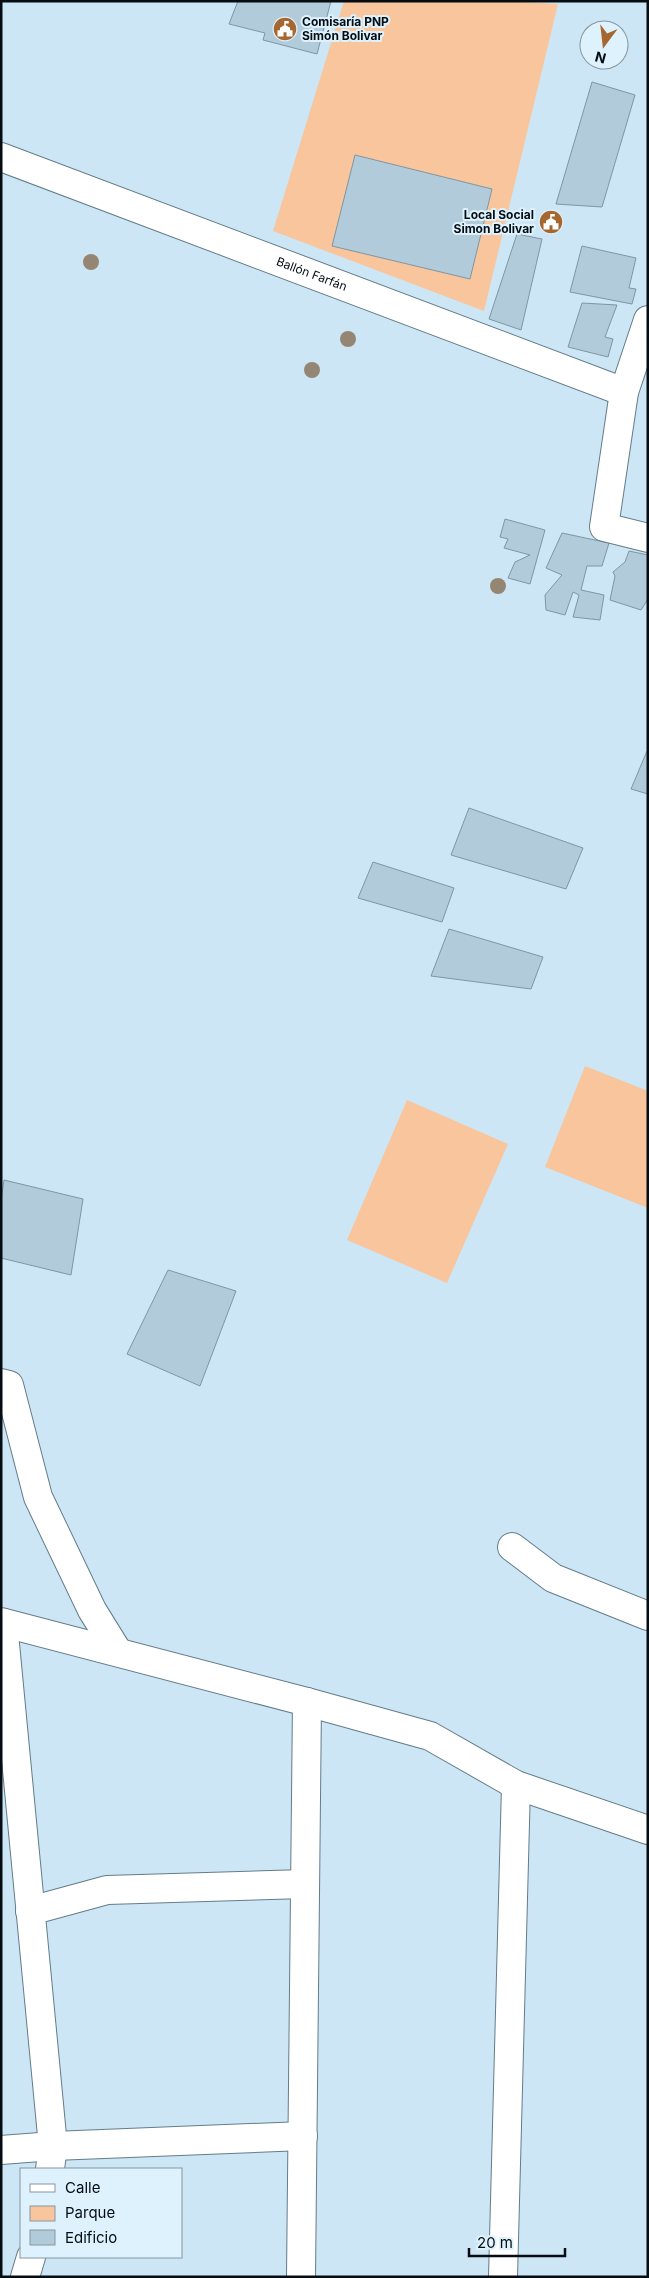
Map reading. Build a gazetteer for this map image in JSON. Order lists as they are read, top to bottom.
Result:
{
  "streets": {
    "street": ["Ballón Farfán"]
  },
  "places": {
    "public building": ["Comisaría PNP Simón Bolivar", "Local Social Simon Bolivar"]
  },
  "legend": ["Calle", "Parque", "Edificio"],
  "scale_bar": "20 m",
  "north": "bottom"
}
